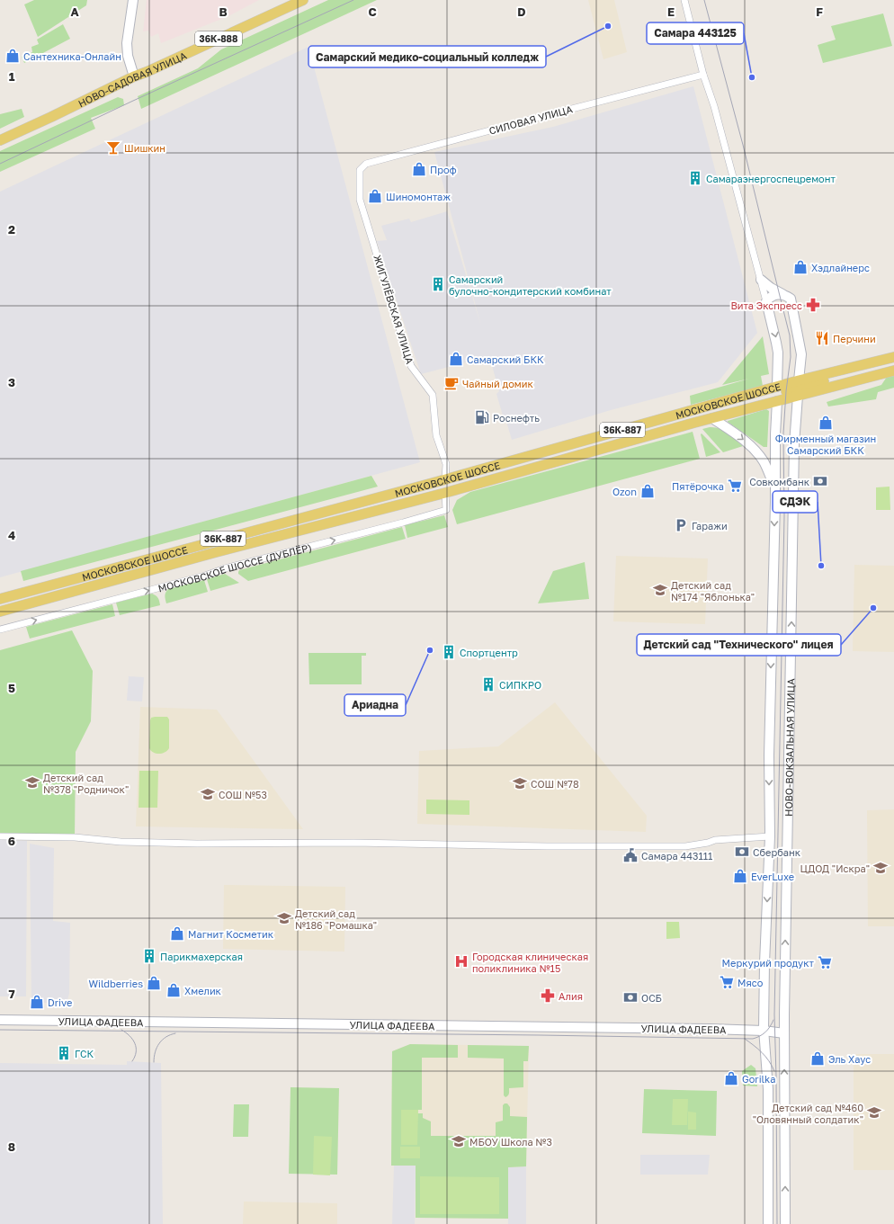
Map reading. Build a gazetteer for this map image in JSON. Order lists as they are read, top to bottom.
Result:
{
  "streets": {
    "main road": [
      "36К-888",
      "НОВО-САДОВАЯ УЛИЦА",
      "МОСКОВСКОЕ ШОССЕ",
      "36К-887",
      "НОВО-ВОКЗАЛЬНАЯ УЛИЦА",
      "УЛИЦА ФАДЕЕВА"
    ],
    "street": ["СИЛОВАЯ УЛИЦА", "ЖИГУЛЁВСКАЯ УЛИЦА", "МОСКОВСКОЕ ШОССЕ (ДУБЛЁР)"]
  },
  "crossings": [
    ["СИЛОВАЯ УЛИЦА", "ЖИГУЛЁВСКАЯ УЛИЦА"],
    ["СИЛОВАЯ УЛИЦА", "НОВО-ВОКЗАЛЬНАЯ УЛИЦА"],
    ["ЖИГУЛЁВСКАЯ УЛИЦА", "МОСКОВСКОЕ ШОССЕ"],
    ["ЖИГУЛЁВСКАЯ УЛИЦА", "МОСКОВСКОЕ ШОССЕ (ДУБЛЁР)"],
    ["МОСКОВСКОЕ ШОССЕ", "МОСКОВСКОЕ ШОССЕ (ДУБЛЁР)"],
    ["МОСКОВСКОЕ ШОССЕ", "НОВО-ВОКЗАЛЬНАЯ УЛИЦА"],
    ["НОВО-ВОКЗАЛЬНАЯ УЛИЦА", "УЛИЦА ФАДЕЕВА"]
  ],
  "one_way": ["МОСКОВСКОЕ ШОССЕ (ДУБЛЁР)"],
  "places": {
    "other": [
      "Самарский медико-социальный колледж",
      "Самара 443125",
      "СДЭК",
      "Детский сад \"Технического\" лицея",
      "Ариадна"
    ],
    "shop": [
      "Сантехника-Онлайн",
      "Проф",
      "Шиномонтаж",
      "Хэдлайнерс",
      "Самарский БКК",
      "Фирменный магазин Самарский БКК",
      "Ozon",
      "EverLuxe",
      "Магнит Косметик",
      "Wildberries",
      "Хмелик",
      "Drive",
      "Эль Хаус",
      "Gorilka"
    ],
    "bar": ["Шишкин"],
    "building": [
      "Самараэнергоспецремонт",
      "Самарский булочно-кондитерский комбинат",
      "Спортцентр",
      "СИПКРО",
      "Парикмахерская",
      "ГСК"
    ],
    "pharmacy": ["Вита Экспресс", "Алия"],
    "restaurant": ["Перчини"],
    "cafe": ["Чайный домик"],
    "fuel station": ["Роснефть"],
    "bank": ["Совкомбанк", "Сбербанк", "ОСБ"],
    "supermarket": ["Пятёрочка", "Меркурий продукт", "Мясо"],
    "parking": ["Гаражи"],
    "school or university": [
      "Детский сад №174 \"Яблонька\"",
      "Детский сад №378 \"Родничок\"",
      "СОШ №78",
      "СОШ №53",
      "ЦДОД \"Искра\"",
      "Детский сад №186 \"Ромашка\"",
      "Детский сад №460 \"Оловянный солдатик\"",
      "МБОУ Школа №3"
    ],
    "public building": ["Самара 443111"],
    "hospital": ["Городская клиническая поликлиника №15"]
  },
  "grid": {
    "columns": [
      "A",
      "B",
      "C",
      "D",
      "E",
      "F"
    ],
    "rows": [
      "1",
      "2",
      "3",
      "4",
      "5",
      "6",
      "7",
      "8"
    ]
  }
}
